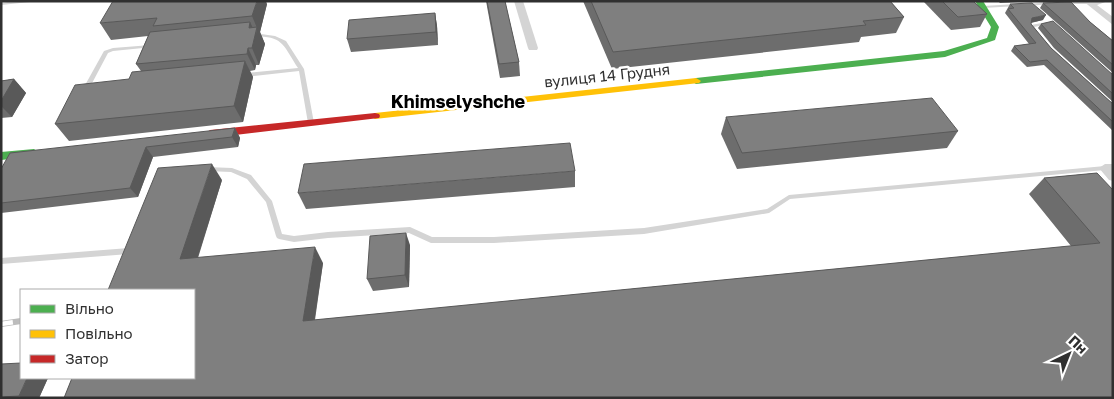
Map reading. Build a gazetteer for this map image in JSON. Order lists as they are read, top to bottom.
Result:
{
  "streets": {
    "street": ["вулиця 14 Грудня"]
  },
  "districts": ["Khimselyshche"],
  "legend": ["Вільно", "Повільно", "Затор"],
  "north": "top right"
}
